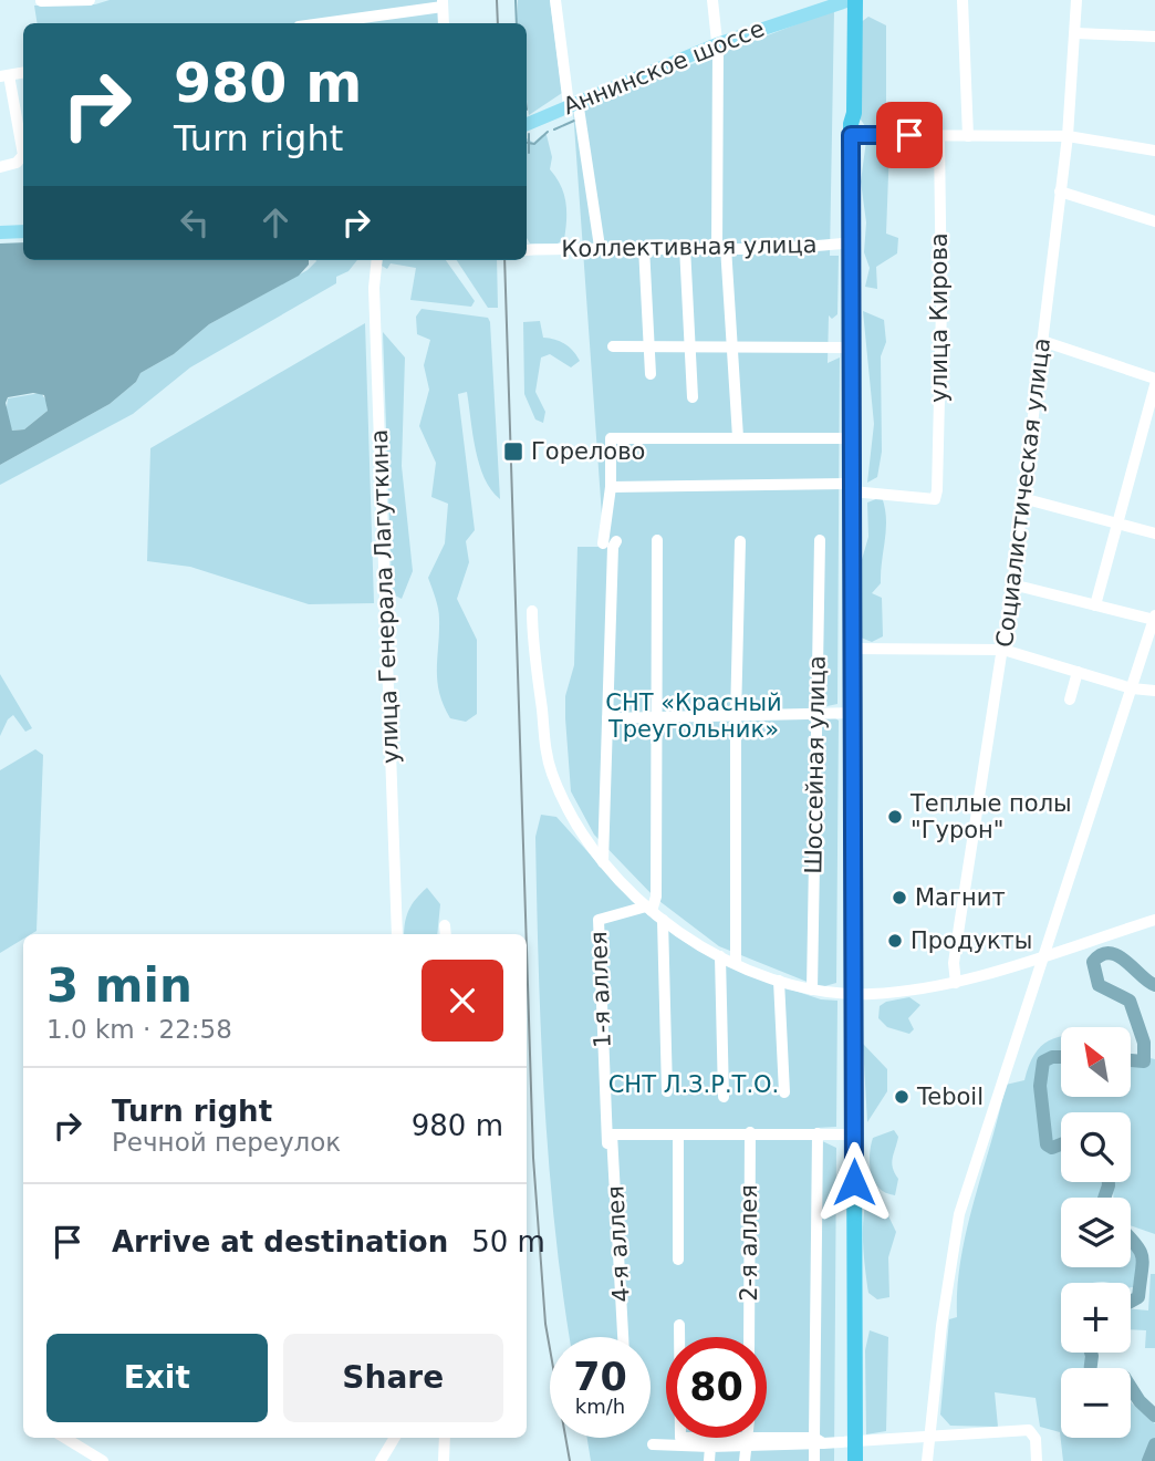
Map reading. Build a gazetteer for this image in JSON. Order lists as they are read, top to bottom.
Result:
{
  "streets": {
    "main road": ["Аннинское шоссе"],
    "street": [
      "Коллективная улица",
      "улица Кирова",
      "Социалистическая улица",
      "улица Генерала Лагуткина",
      "Шоссейная улица",
      "1-я аллея",
      "2-я аллея",
      "4-я аллея"
    ]
  },
  "parks": ["СНТ «Красный Треугольник»", "СНТ Л.З.Р.Т.О."],
  "places": {
    "transit": ["Горелово"],
    "other": [
      "Теплые полы \"Гурон\"",
      "Магнит",
      "Продукты",
      "Teboil"
    ]
  },
  "north": "top left",
  "page": {
    "turn": ["980 m", "Turn right"],
    "heading": ["3 min", "1.0 km · 22:58"],
    "map_buttons": ["+", "−"],
    "list": [
      {
        "name": "Turn right",
        "note": "Речной переулок",
        "value": "980 m"
      },
      {
        "name": "Arrive at destination",
        "value": "50 m"
      }
    ],
    "buttons": ["Exit", "Share"],
    "speed": "70 km/h",
    "limit": "80"
  }
}
